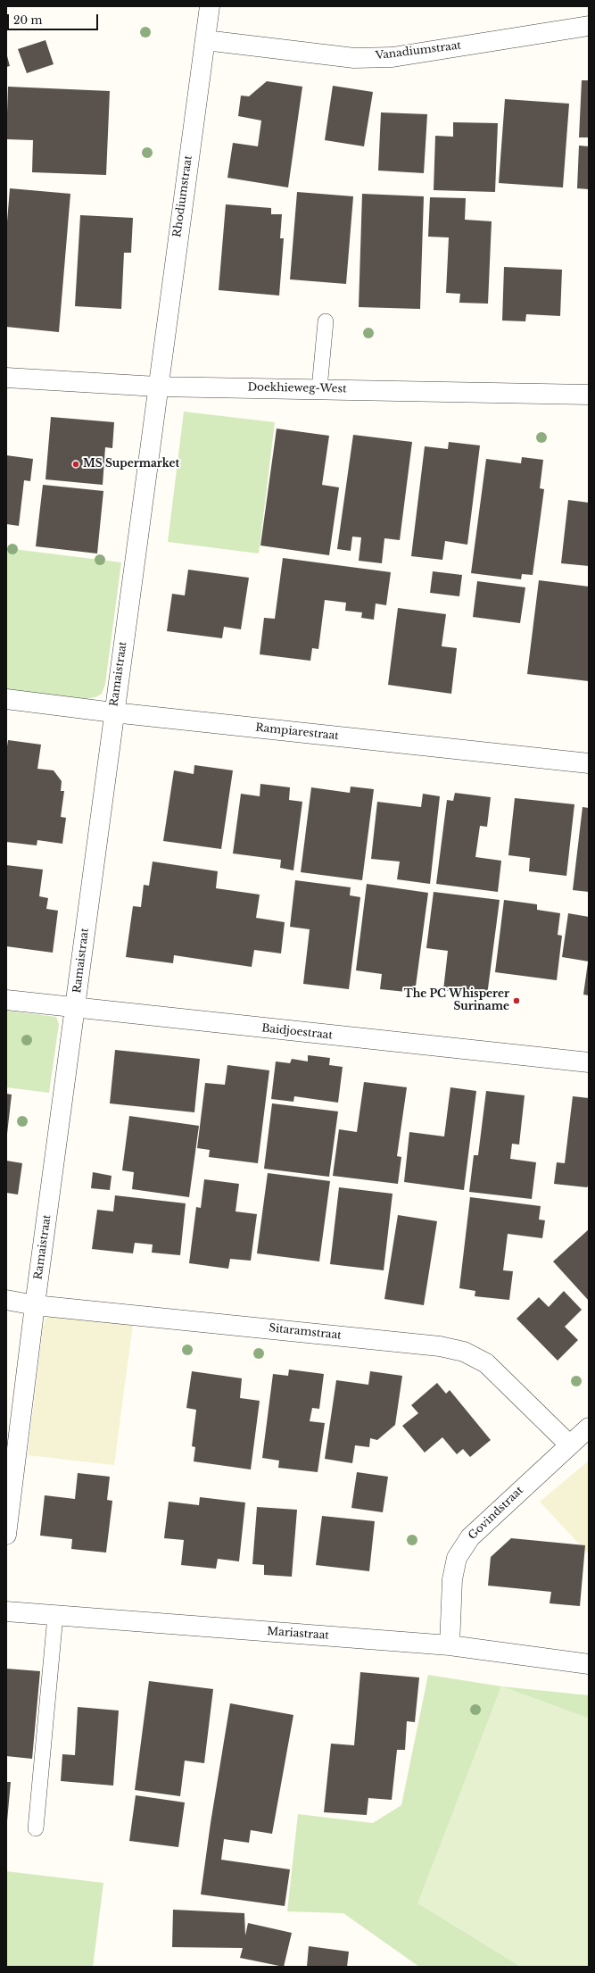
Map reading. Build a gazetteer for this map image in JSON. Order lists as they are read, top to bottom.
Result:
{
  "streets": {
    "street": [
      "Vanadiumstraat",
      "Rhodiumstraat",
      "Doekhieweg-West",
      "Ramaistraat",
      "Rampiarestraat",
      "Baidjoestraat",
      "Sitaramstraat",
      "Govindstraat",
      "Mariastraat"
    ]
  },
  "crossings": [
    ["Vanadiumstraat", "Rhodiumstraat"],
    ["Rhodiumstraat", "Doekhieweg-West"],
    ["Rhodiumstraat", "Ramaistraat"],
    ["Doekhieweg-West", "Ramaistraat"],
    ["Ramaistraat", "Rampiarestraat"],
    ["Ramaistraat", "Baidjoestraat"],
    ["Ramaistraat", "Sitaramstraat"],
    ["Sitaramstraat", "Govindstraat"],
    ["Govindstraat", "Mariastraat"]
  ],
  "places": ["MS Supermarket", "The PC Whisperer Suriname"],
  "scale_bar": "20 m"
}
